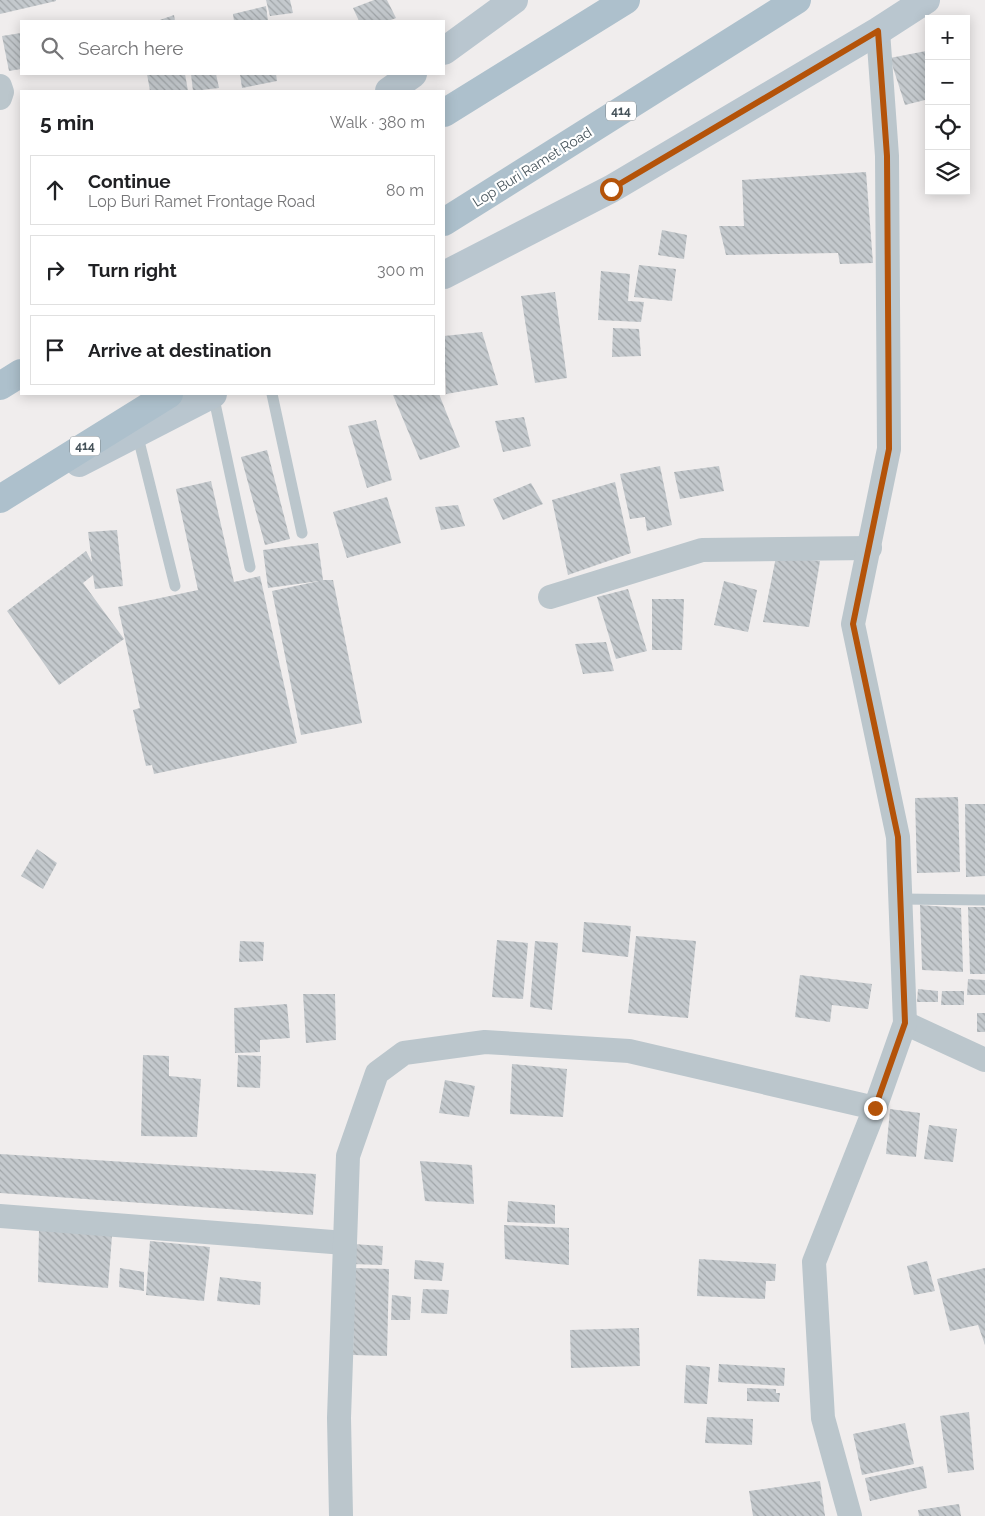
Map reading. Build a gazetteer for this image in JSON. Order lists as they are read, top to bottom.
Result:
{
  "streets": {
    "main road": ["414", "Lop Buri Ramet Road"]
  },
  "page": {
    "map_buttons": ["+", "−"],
    "search": "Search here",
    "heading": ["5 min", "Walk · 380 m"],
    "list": [
      ["Continue", "Lop Buri Ramet Frontage Road", "80 m"],
      ["Turn right", "300 m"],
      "Arrive at destination"
    ]
  }
}
